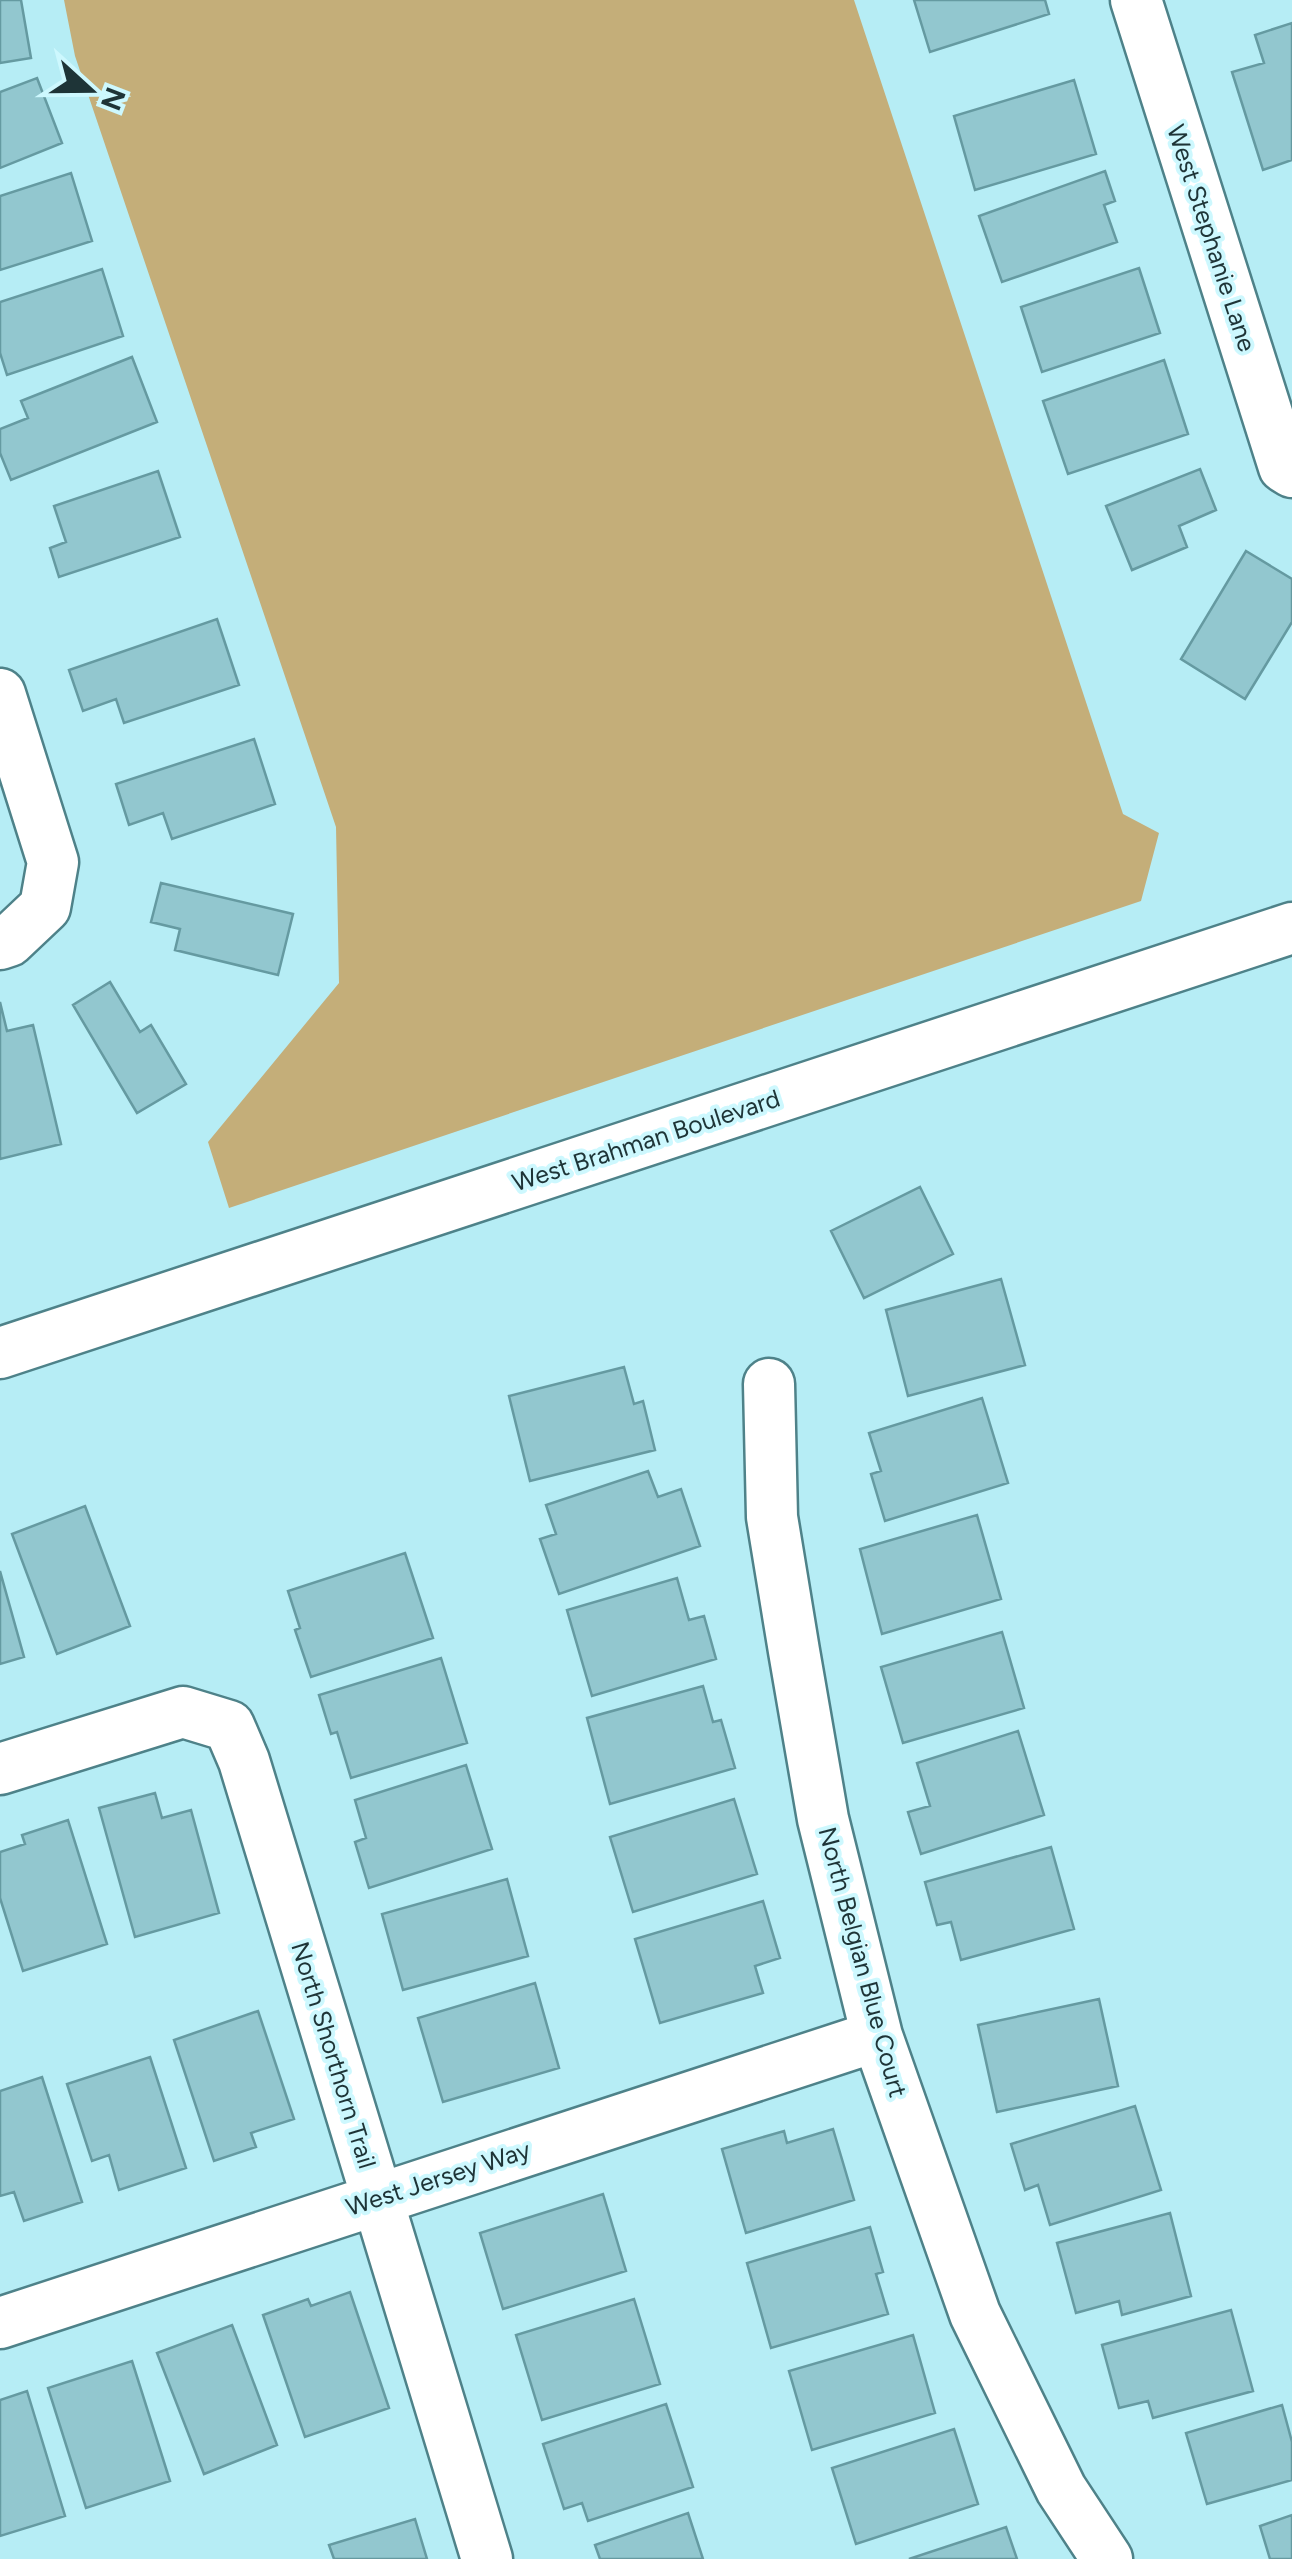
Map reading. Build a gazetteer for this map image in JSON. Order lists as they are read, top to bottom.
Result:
{
  "streets": {
    "street": [
      "West Stephanie Lane",
      "West Brahman Boulevard",
      "North Belgian Blue Court",
      "North Shorthorn Trail",
      "West Jersey Way"
    ]
  },
  "crossings": [
    ["North Belgian Blue Court", "West Jersey Way"],
    ["North Shorthorn Trail", "West Jersey Way"]
  ],
  "north": "right"
}
